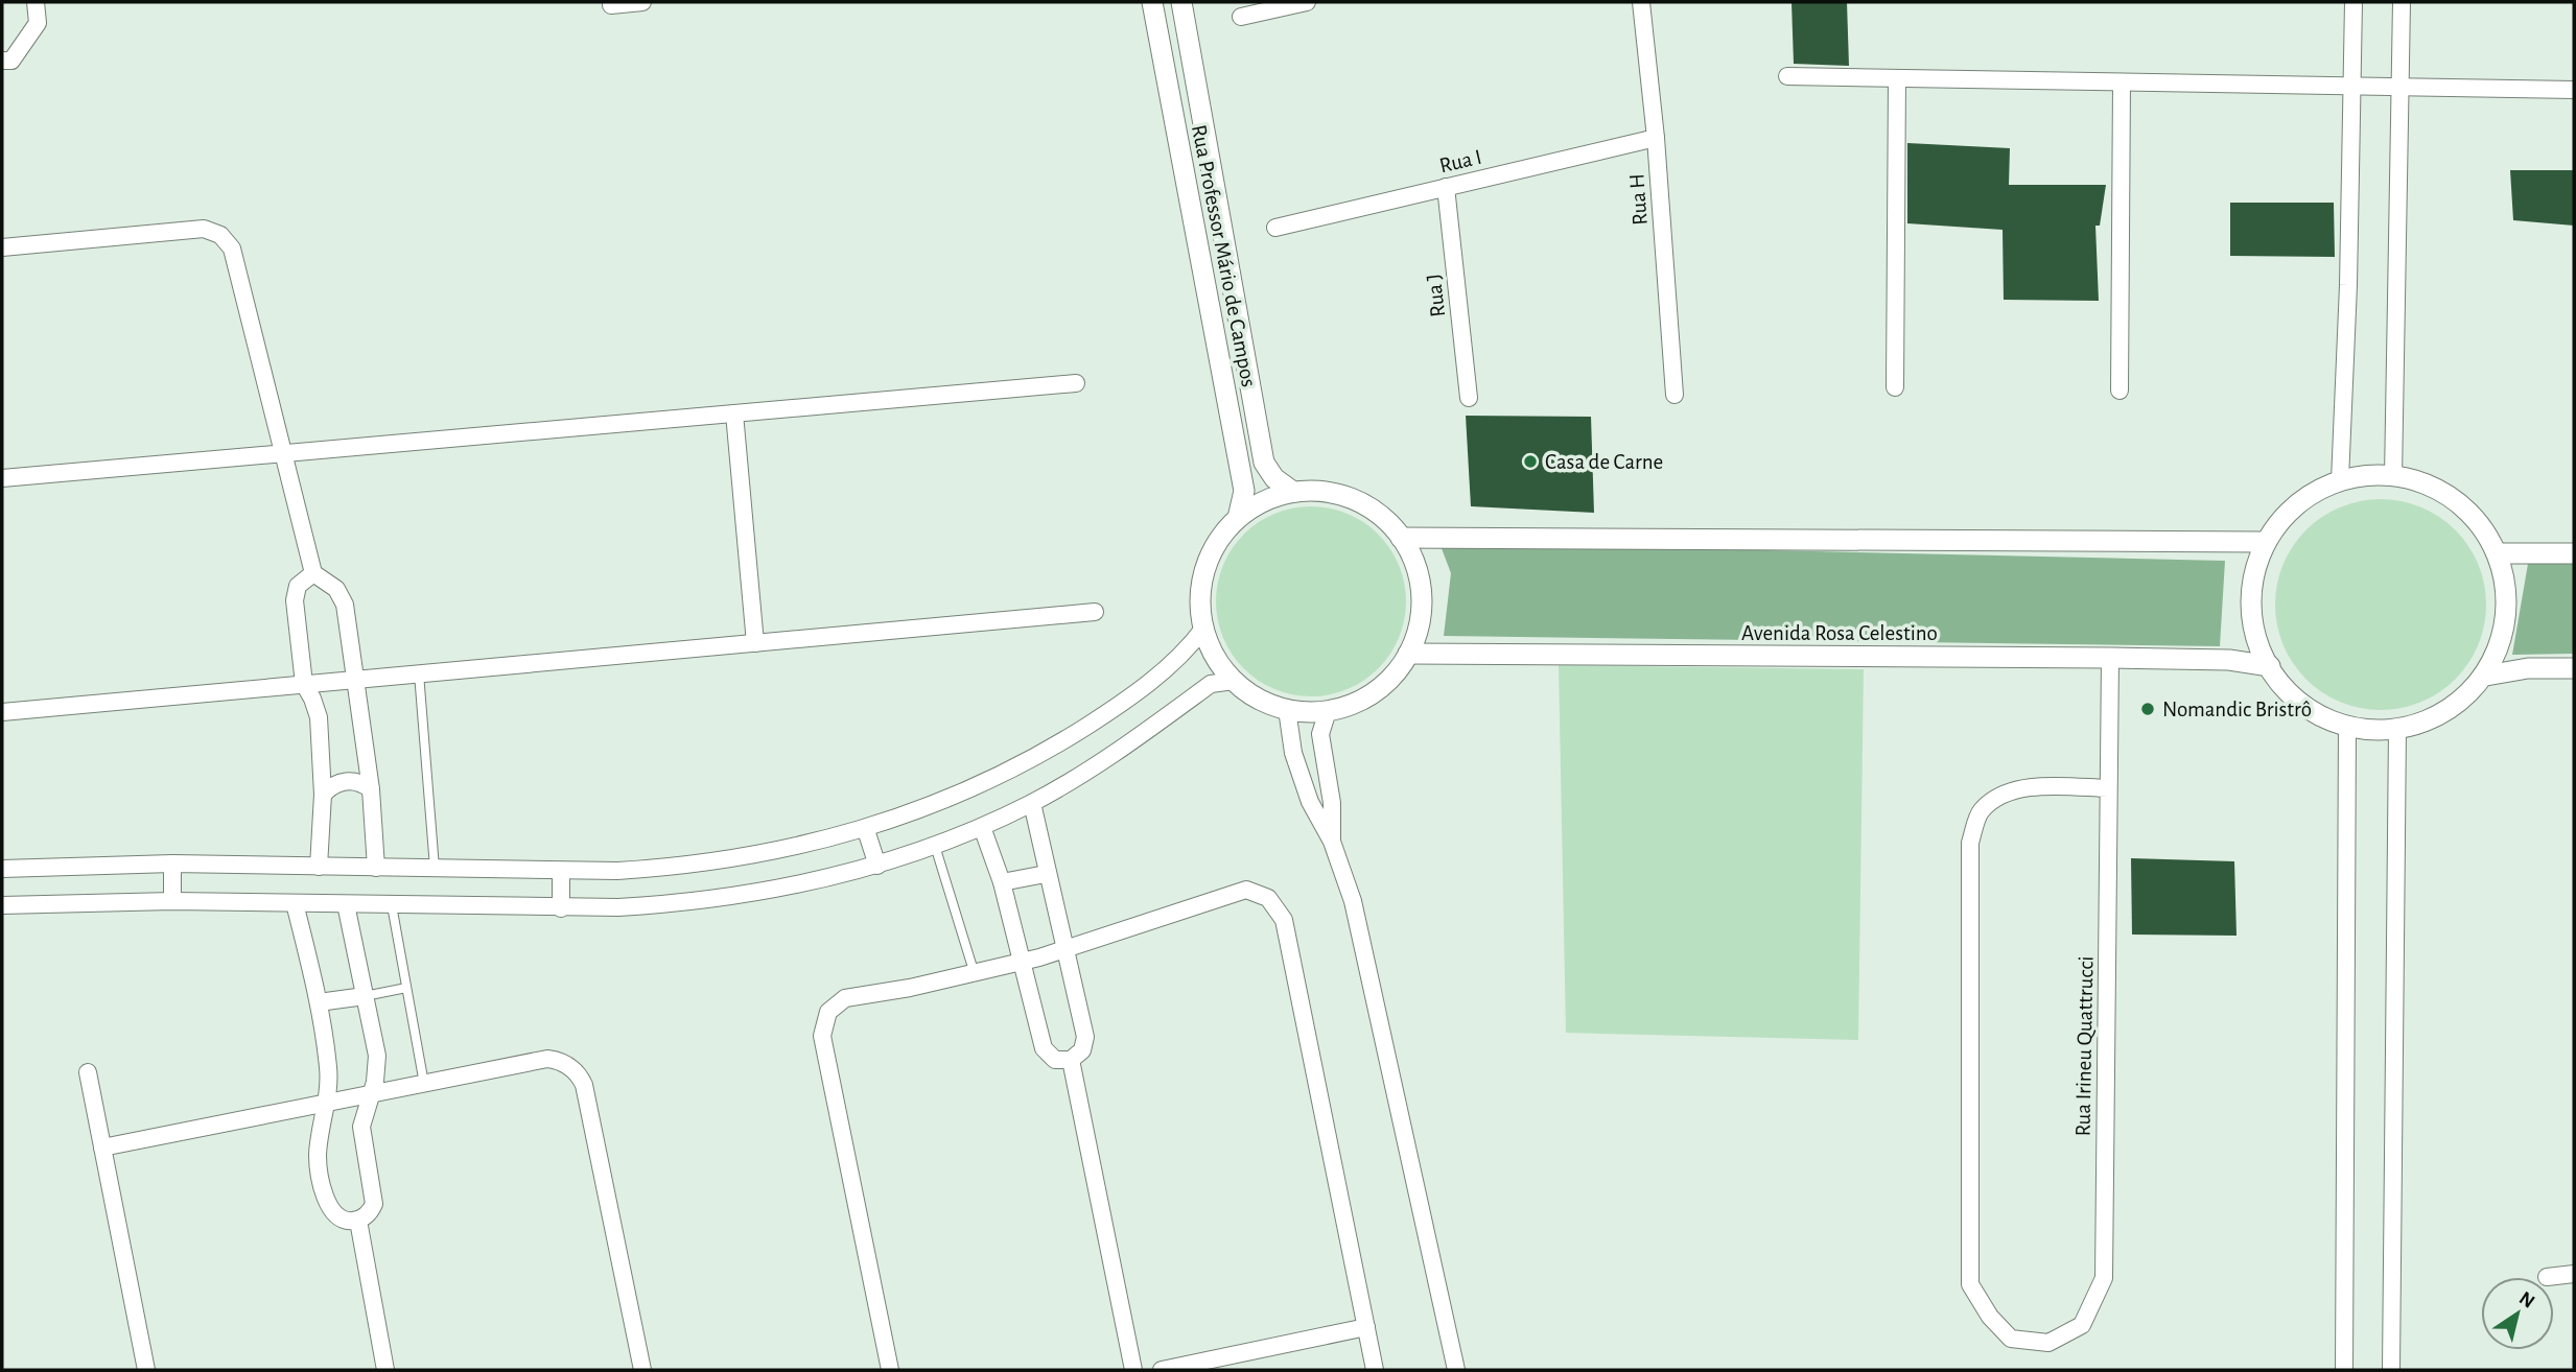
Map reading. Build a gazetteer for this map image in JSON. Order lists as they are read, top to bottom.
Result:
{
  "streets": {
    "street": [
      "Rua I",
      "Rua H",
      "Rua Professor Mário de Campos",
      "Rua J",
      "Avenida Rosa Celestino",
      "Rua Irineu Quattrucci"
    ]
  },
  "crossings": [
    ["Rua I", "Rua H"],
    ["Rua I", "Rua J"],
    ["Rua Professor Mário de Campos", "Avenida Rosa Celestino"],
    ["Avenida Rosa Celestino", "Rua Irineu Quattrucci"]
  ],
  "places": ["Casa de Carne", "Nomandic Bristrô"],
  "north": "top right"
}
